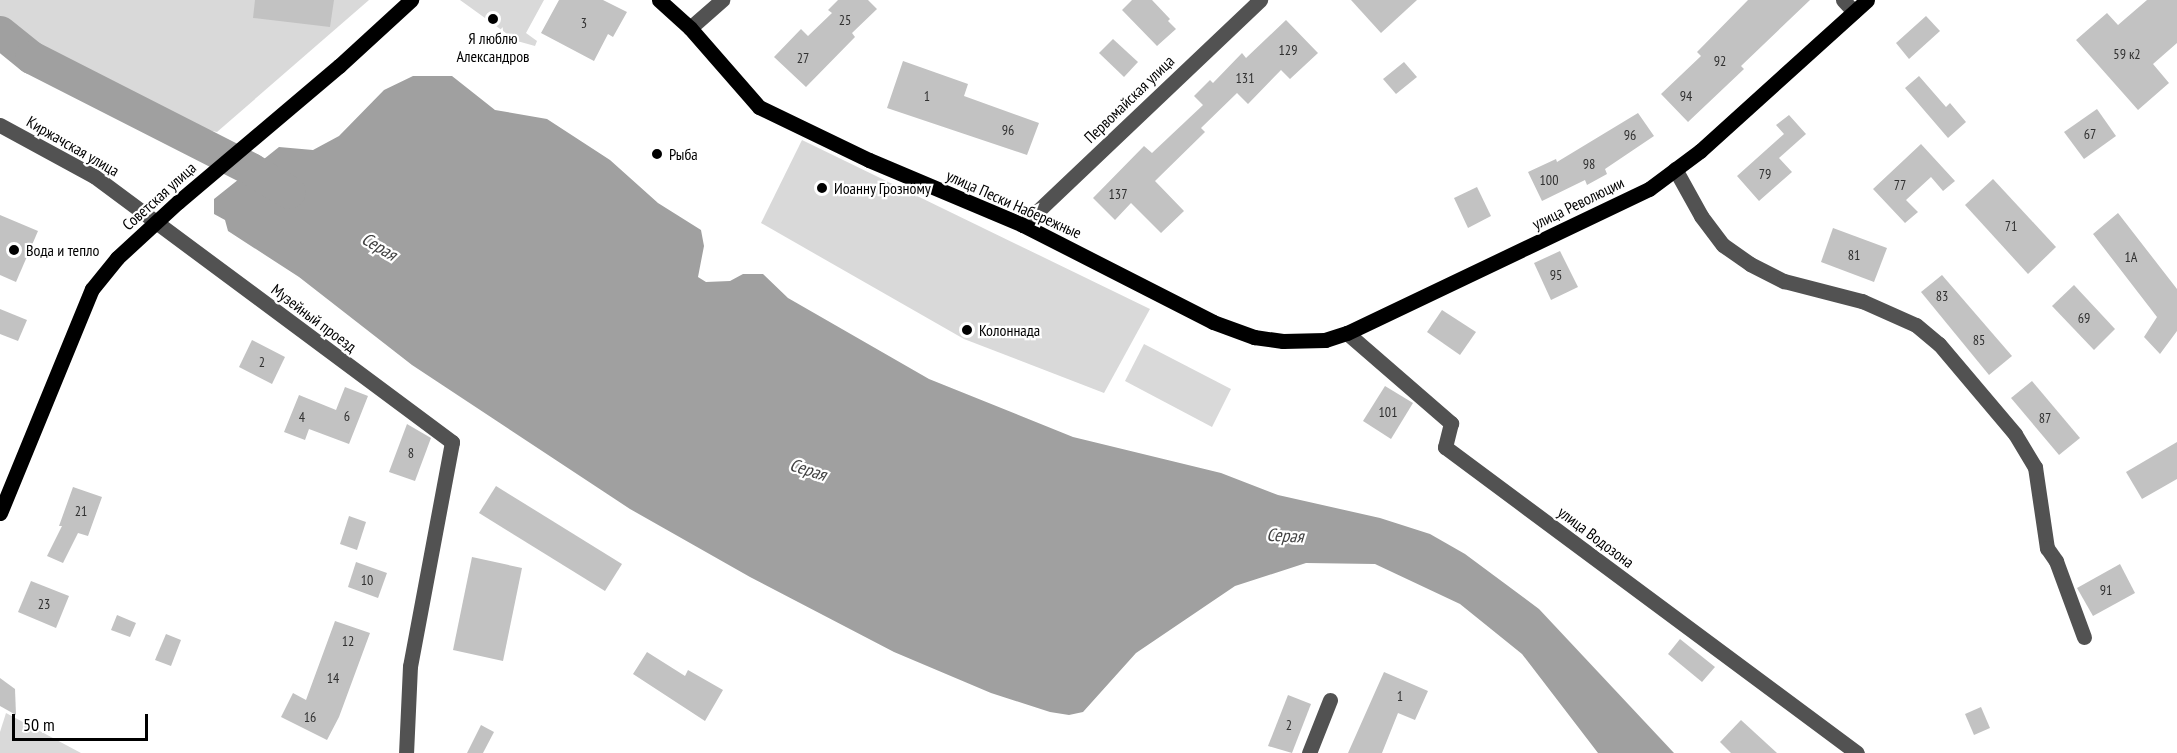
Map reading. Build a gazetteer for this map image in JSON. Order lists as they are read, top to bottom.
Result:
{
  "streets": {
    "main road": ["Советская улица", "улица Революции", "улица Пески Набережные"],
    "street": [
      "Первомайская улица",
      "Киржачская улица",
      "Музейный проезд",
      "улица Водозона"
    ]
  },
  "crossings": [
    ["Первомайская улица", "улица Пески Набережные"],
    ["Киржачская улица", "Советская улица"],
    ["Киржачская улица", "Музейный проезд"],
    ["Советская улица", "Музейный проезд"],
    ["улица Революции", "улица Пески Набережные"],
    ["улица Революции", "улица Водозона"]
  ],
  "water": ["Серая"],
  "places": [
    "Я люблю Александров",
    "Рыба",
    "Иоанну Грозному",
    "Вода и тепло",
    "Колоннада"
  ],
  "house_numbers": [
    "25",
    "3",
    "129",
    "59 к2",
    "27",
    "92",
    "131",
    "1",
    "94",
    "96",
    "67",
    "96",
    "98",
    "79",
    "100",
    "77",
    "137",
    "71",
    "81",
    "1А",
    "95",
    "83",
    "69",
    "85",
    "2",
    "101",
    "6",
    "4",
    "87",
    "8",
    "21",
    "10",
    "91",
    "23",
    "12",
    "14",
    "1",
    "16",
    "2"
  ],
  "scale_bar": "50 m"
}
